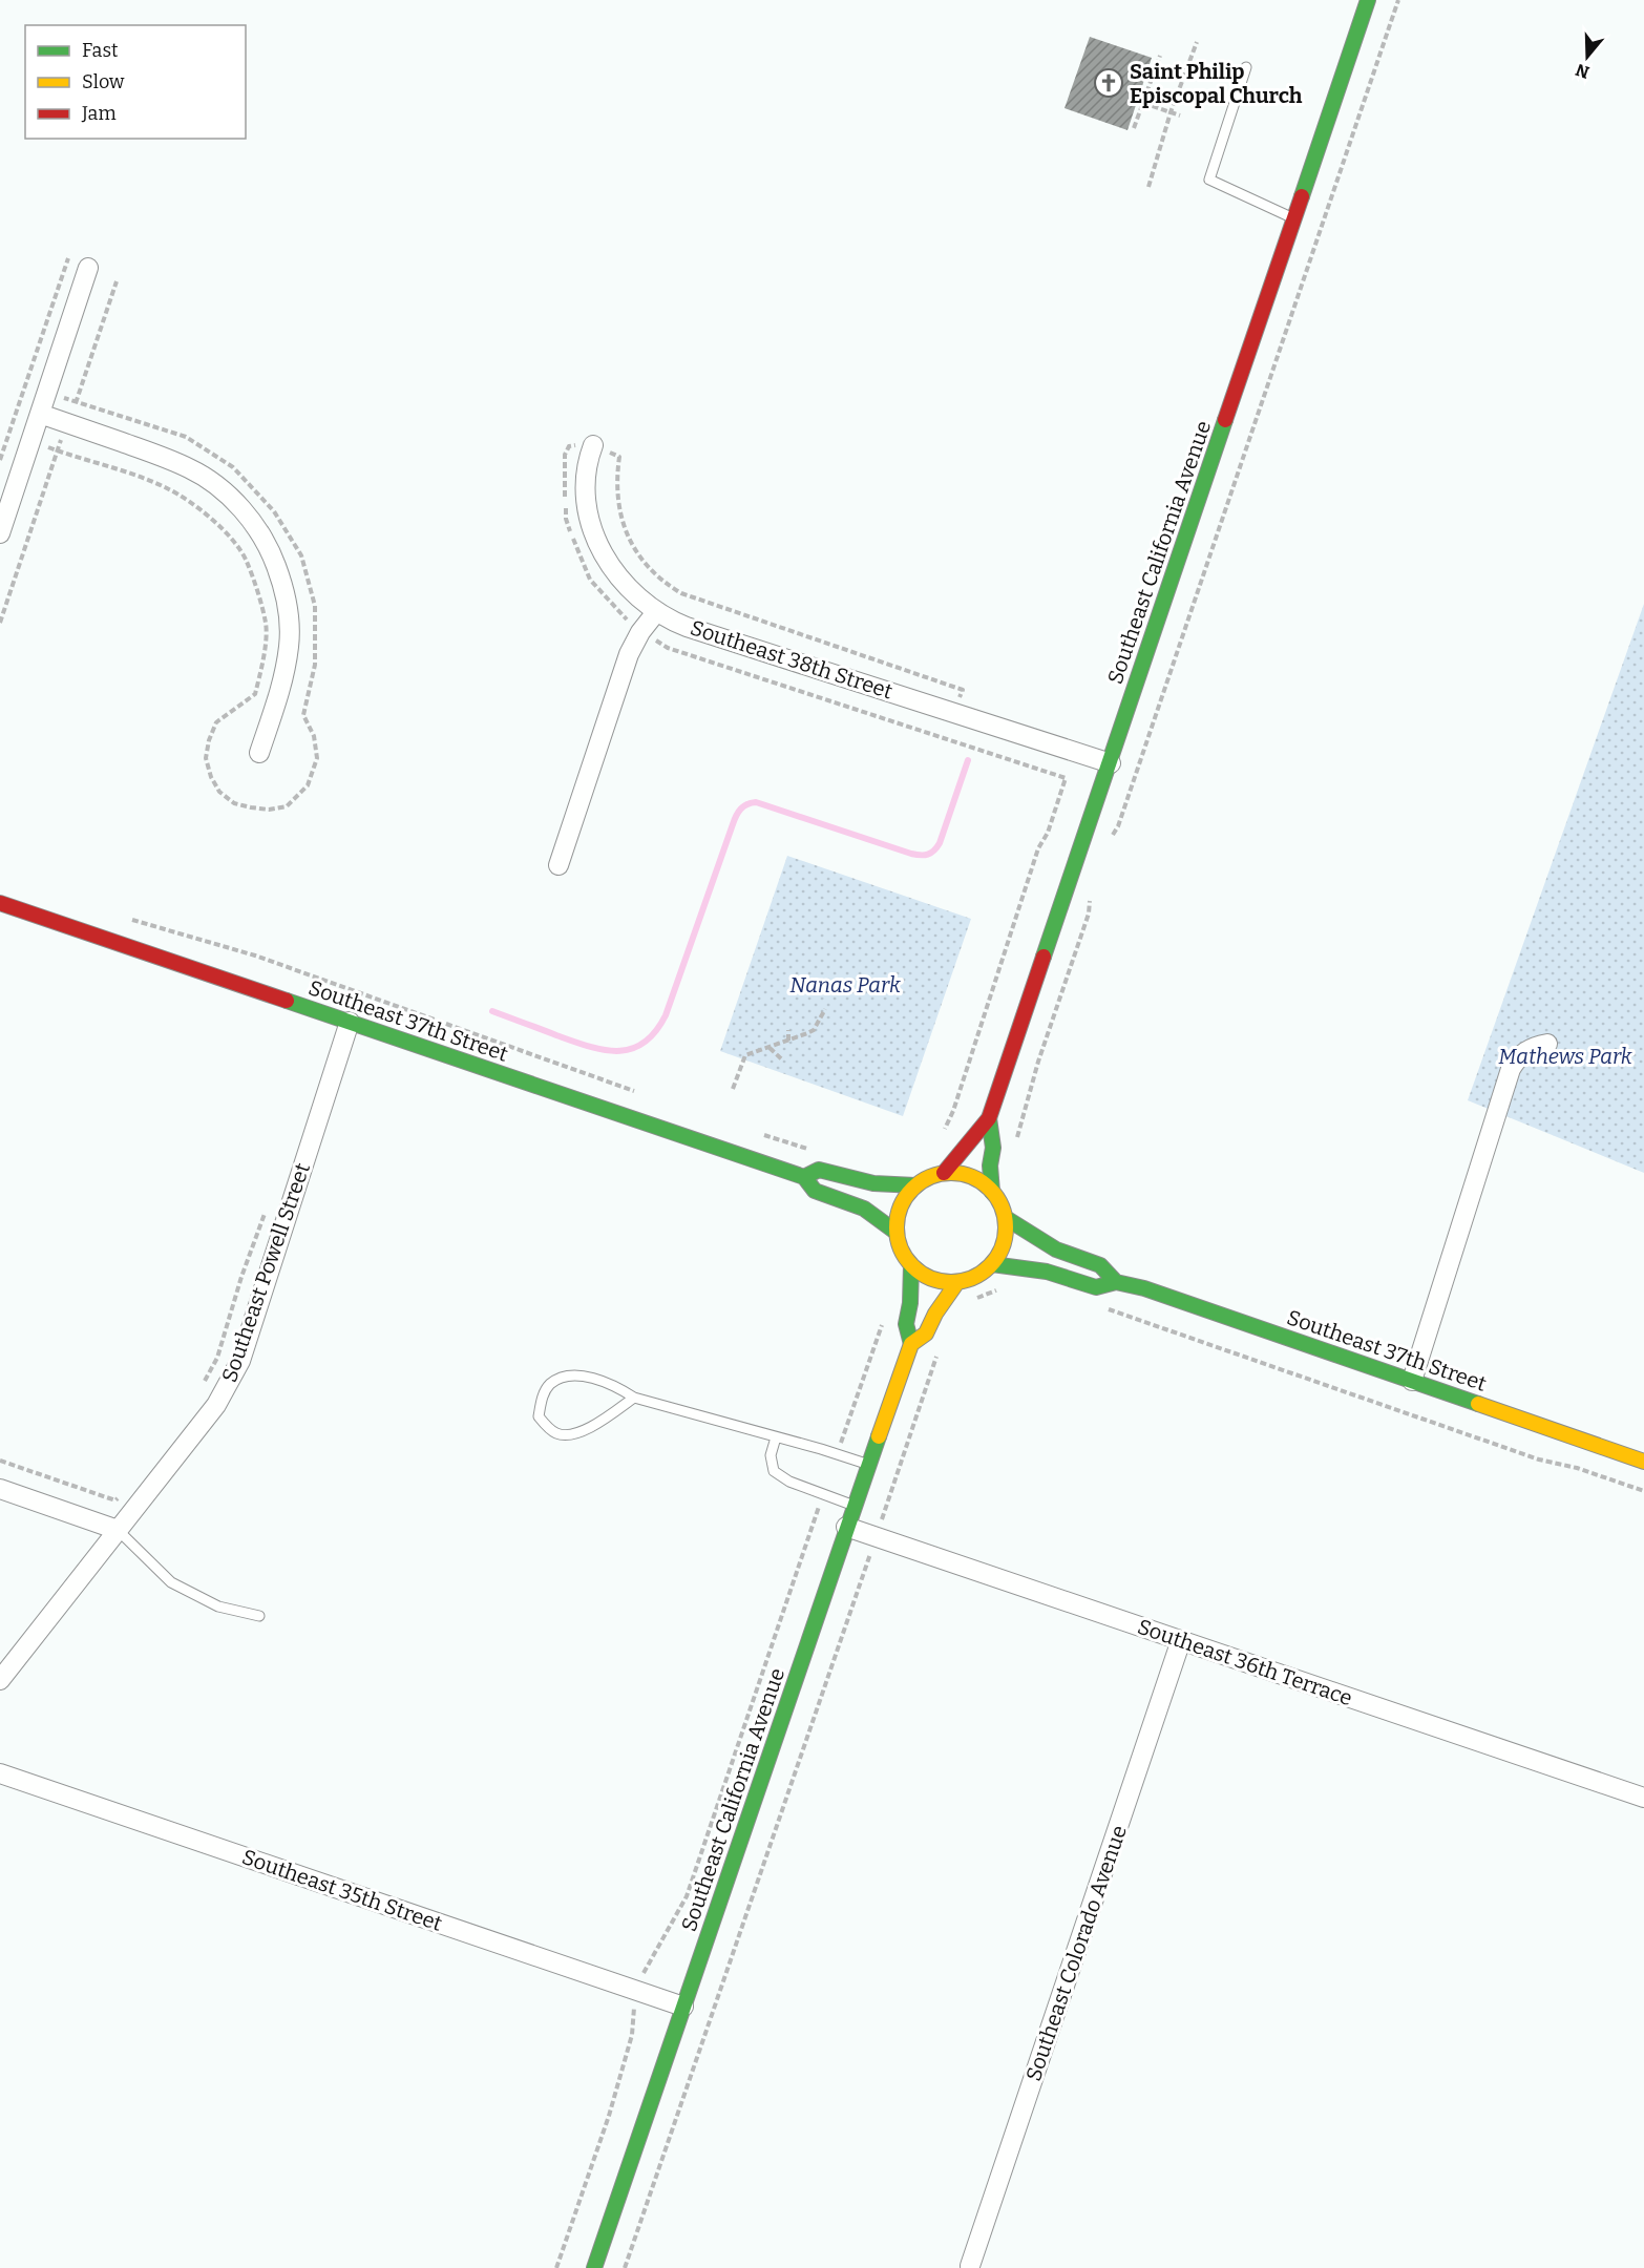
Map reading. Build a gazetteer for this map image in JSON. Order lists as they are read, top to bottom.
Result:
{
  "streets": {
    "main road": ["Southeast California Avenue", "Southeast 37th Street"],
    "street": [
      "Southeast 38th Street",
      "Southeast Powell Street",
      "Southeast 36th Terrace",
      "Southeast 35th Street",
      "Southeast Colorado Avenue"
    ]
  },
  "crossings": [
    ["Southeast California Avenue", "Southeast 38th Street"],
    ["Southeast California Avenue", "Southeast 37th Street"],
    ["Southeast California Avenue", "Southeast 36th Terrace"],
    ["Southeast California Avenue", "Southeast 35th Street"],
    ["Southeast 37th Street", "Southeast Powell Street"],
    ["Southeast 36th Terrace", "Southeast Colorado Avenue"]
  ],
  "parks": ["Nanas Park", "Mathews Park"],
  "places": {
    "church": ["Saint Philip Episcopal Church"]
  },
  "legend": ["Fast", "Slow", "Jam"],
  "north": "bottom"
}
